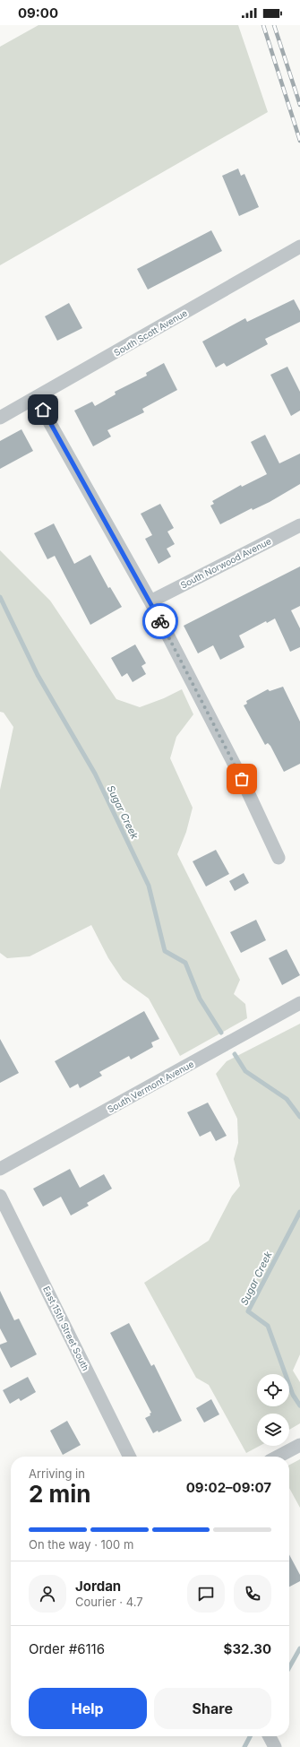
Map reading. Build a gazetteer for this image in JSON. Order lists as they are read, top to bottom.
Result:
{
  "streets": {
    "street": [
      "South Scott Avenue",
      "South Norwood Avenue",
      "South Vermont Avenue",
      "East 15th Street South"
    ]
  },
  "water": ["Sugar Creek"],
  "page": {
    "status": "09:00",
    "heading": ["2 min", "Arriving in", "09:02–09:07"],
    "panel": [
      "Jordan",
      "Courier · 4.7",
      "Order #6116",
      "$32.30"
    ],
    "bar": "On the way · 100 m",
    "buttons": ["Help", "Share"]
  }
}
